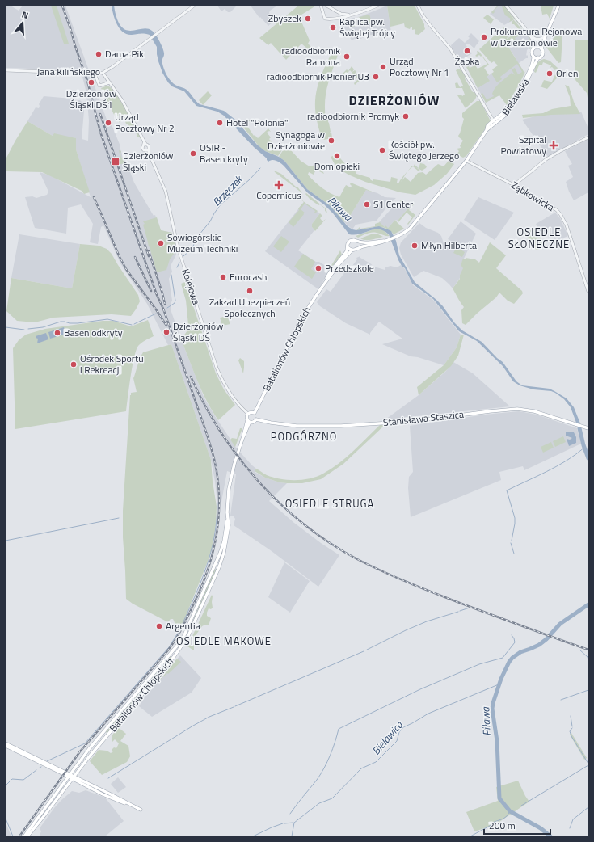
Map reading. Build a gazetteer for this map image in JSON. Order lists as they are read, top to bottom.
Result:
{
  "streets": {
    "main road": ["Bielawska", "Batalionów Chłopskich", "Stanisława Staszica"],
    "street": ["Jana Kilińskiego", "Ząbkowicka", "Kolejowa"]
  },
  "crossings": [
    ["Bielawska", "Ząbkowicka"],
    ["Kolejowa", "Batalionów Chłopskich"],
    ["Kolejowa", "Stanisława Staszica"],
    ["Batalionów Chłopskich", "Stanisława Staszica"]
  ],
  "districts": [
    "DZIERŻONIÓW",
    "OSIEDLE SŁONECZNE",
    "PODGÓRZNO",
    "OSIEDLE STRUGA",
    "OSIEDLE MAKOWE"
  ],
  "water": ["Brzęczek", "Piława", "Bielawica"],
  "places": {
    "other": [
      "Zbyszek",
      "Kaplica pw. Świętej Trójcy",
      "Prokuratura Rejonowa w Dzierżoniowie",
      "Żabka",
      "Dama Pik",
      "radioodbiornik Ramona",
      "Urząd Pocztowy Nr 1",
      "Orlen",
      "radioodbiornik Pionier U3",
      "Dzierżoniów Śląski DŚ1",
      "radioodbiornik Promyk",
      "Urząd Pocztowy Nr 2",
      "Hotel \"Polonia\"",
      "Synagoga w Dzierżoniowie",
      "Kościół pw. Świętego Jerzego",
      "OSIR - Basen kryty",
      "Dom opieki",
      "S1 Center",
      "Sowiogórskie Muzeum Techniki",
      "Młyn Hilberta",
      "Przedszkole",
      "Eurocash",
      "Zakład Ubezpieczeń Społecznych",
      "Dzierżoniów Śląski DŚ",
      "Basen odkryty",
      "Ośrodek Sportu i Rekreacji",
      "Argentia"
    ],
    "health": ["Szpital Powiatowy", "Copernicus"],
    "transit": ["Dzierżoniów Śląski"]
  },
  "scale_bar": "200 m",
  "north": "top"
}
